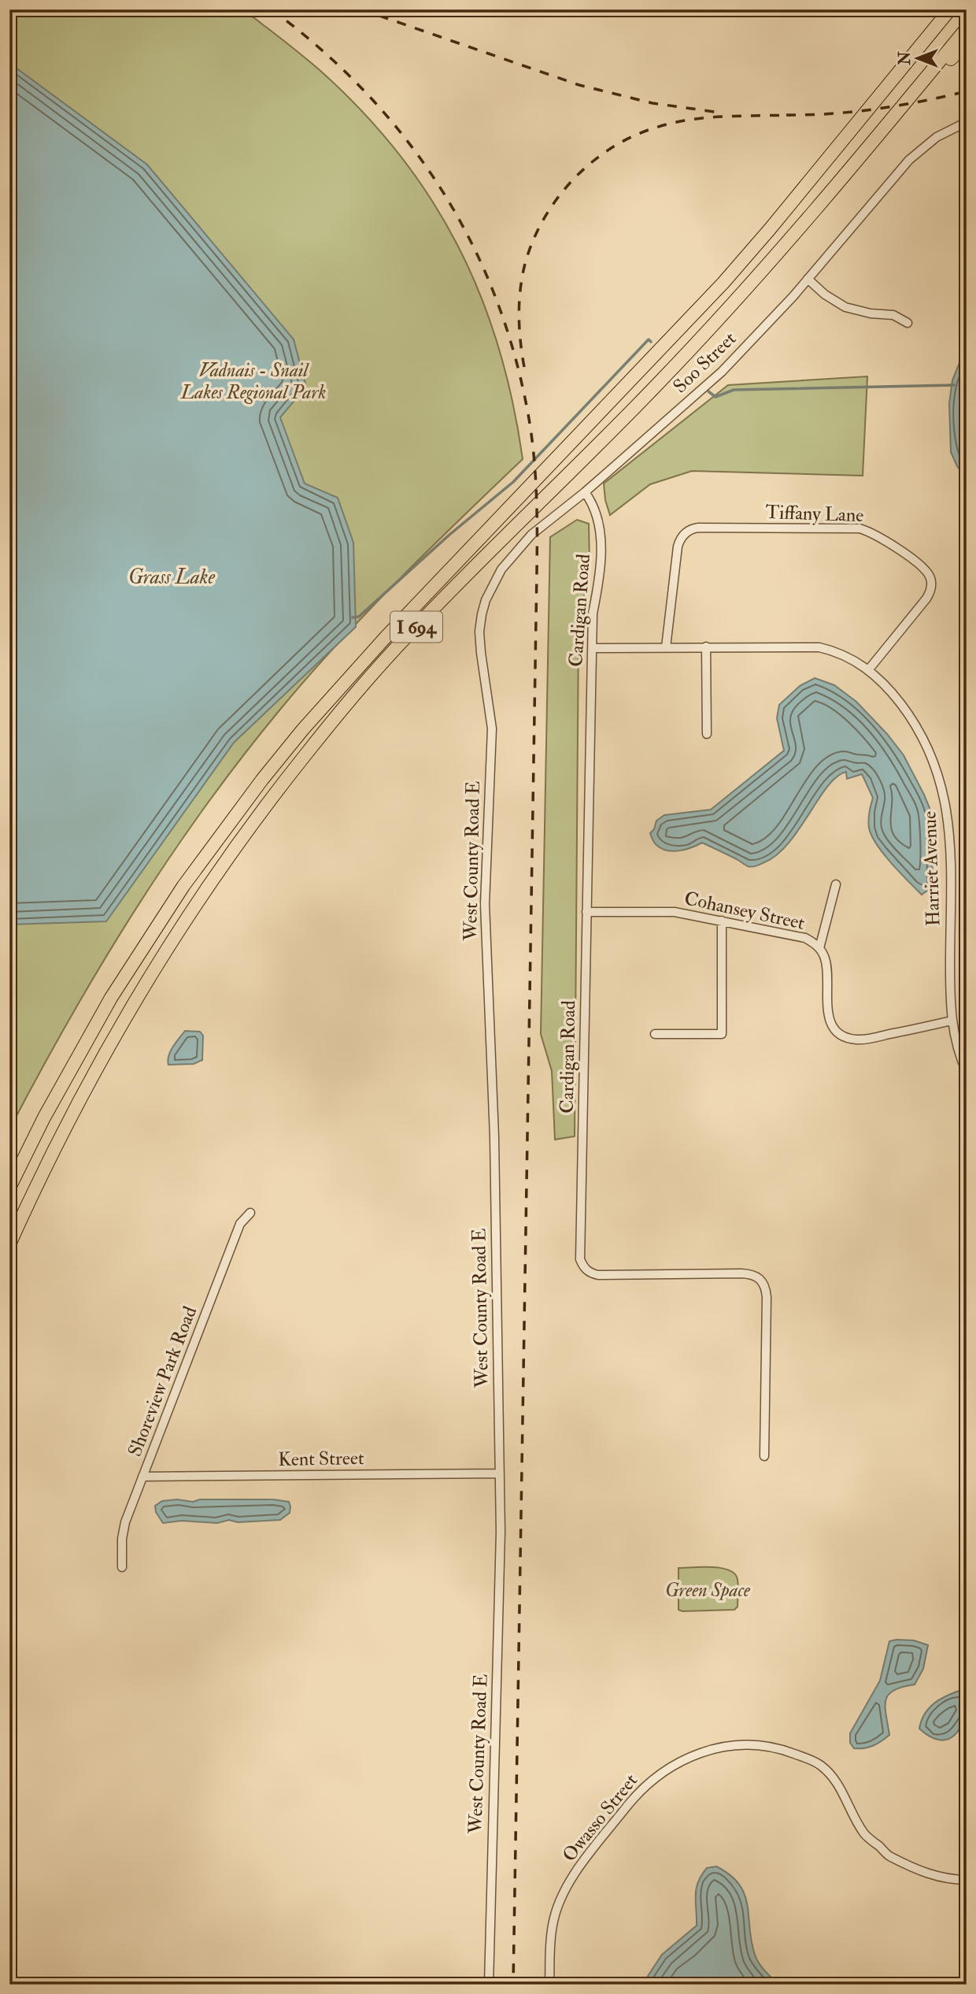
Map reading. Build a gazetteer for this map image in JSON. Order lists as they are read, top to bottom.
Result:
{
  "streets": {
    "highway": ["I 694"],
    "street": [
      "Soo Street",
      "Tiffany Lane",
      "Cardigan Road",
      "West County Road E",
      "Harriet Avenue",
      "Cohansey Street",
      "Shoreview Park Road",
      "Kent Street",
      "Owasso Street"
    ]
  },
  "crossings": [
    ["Soo Street", "Cardigan Road"],
    ["Soo Street", "West County Road E"],
    ["Tiffany Lane", "Harriet Avenue"],
    ["Cardigan Road", "Harriet Avenue"],
    ["Cardigan Road", "Cohansey Street"],
    ["West County Road E", "Kent Street"],
    ["Harriet Avenue", "Cohansey Street"],
    ["Shoreview Park Road", "Kent Street"]
  ],
  "water": ["Grass Lake"],
  "parks": ["Vadnais - Snail Lakes Regional Park", "Green Space"],
  "north": "left"
}
